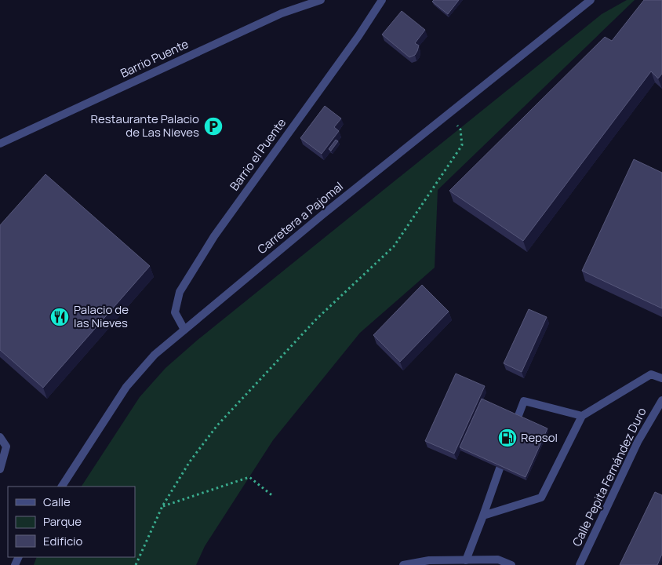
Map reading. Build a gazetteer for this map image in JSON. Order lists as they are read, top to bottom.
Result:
{
  "streets": {
    "street": [
      "Barrio Puente",
      "Barrio el Puente",
      "Carretera a Pajomal",
      "Calle Pepita Fernández Duro"
    ]
  },
  "crossings": [
    ["Barrio el Puente", "Carretera a Pajomal"]
  ],
  "places": {
    "parking": ["Restaurante Palacio de Las Nieves"],
    "restaurant": ["Palacio de las Nieves"],
    "fuel station": ["Repsol"]
  },
  "legend": ["Calle", "Parque", "Edificio"]
}
